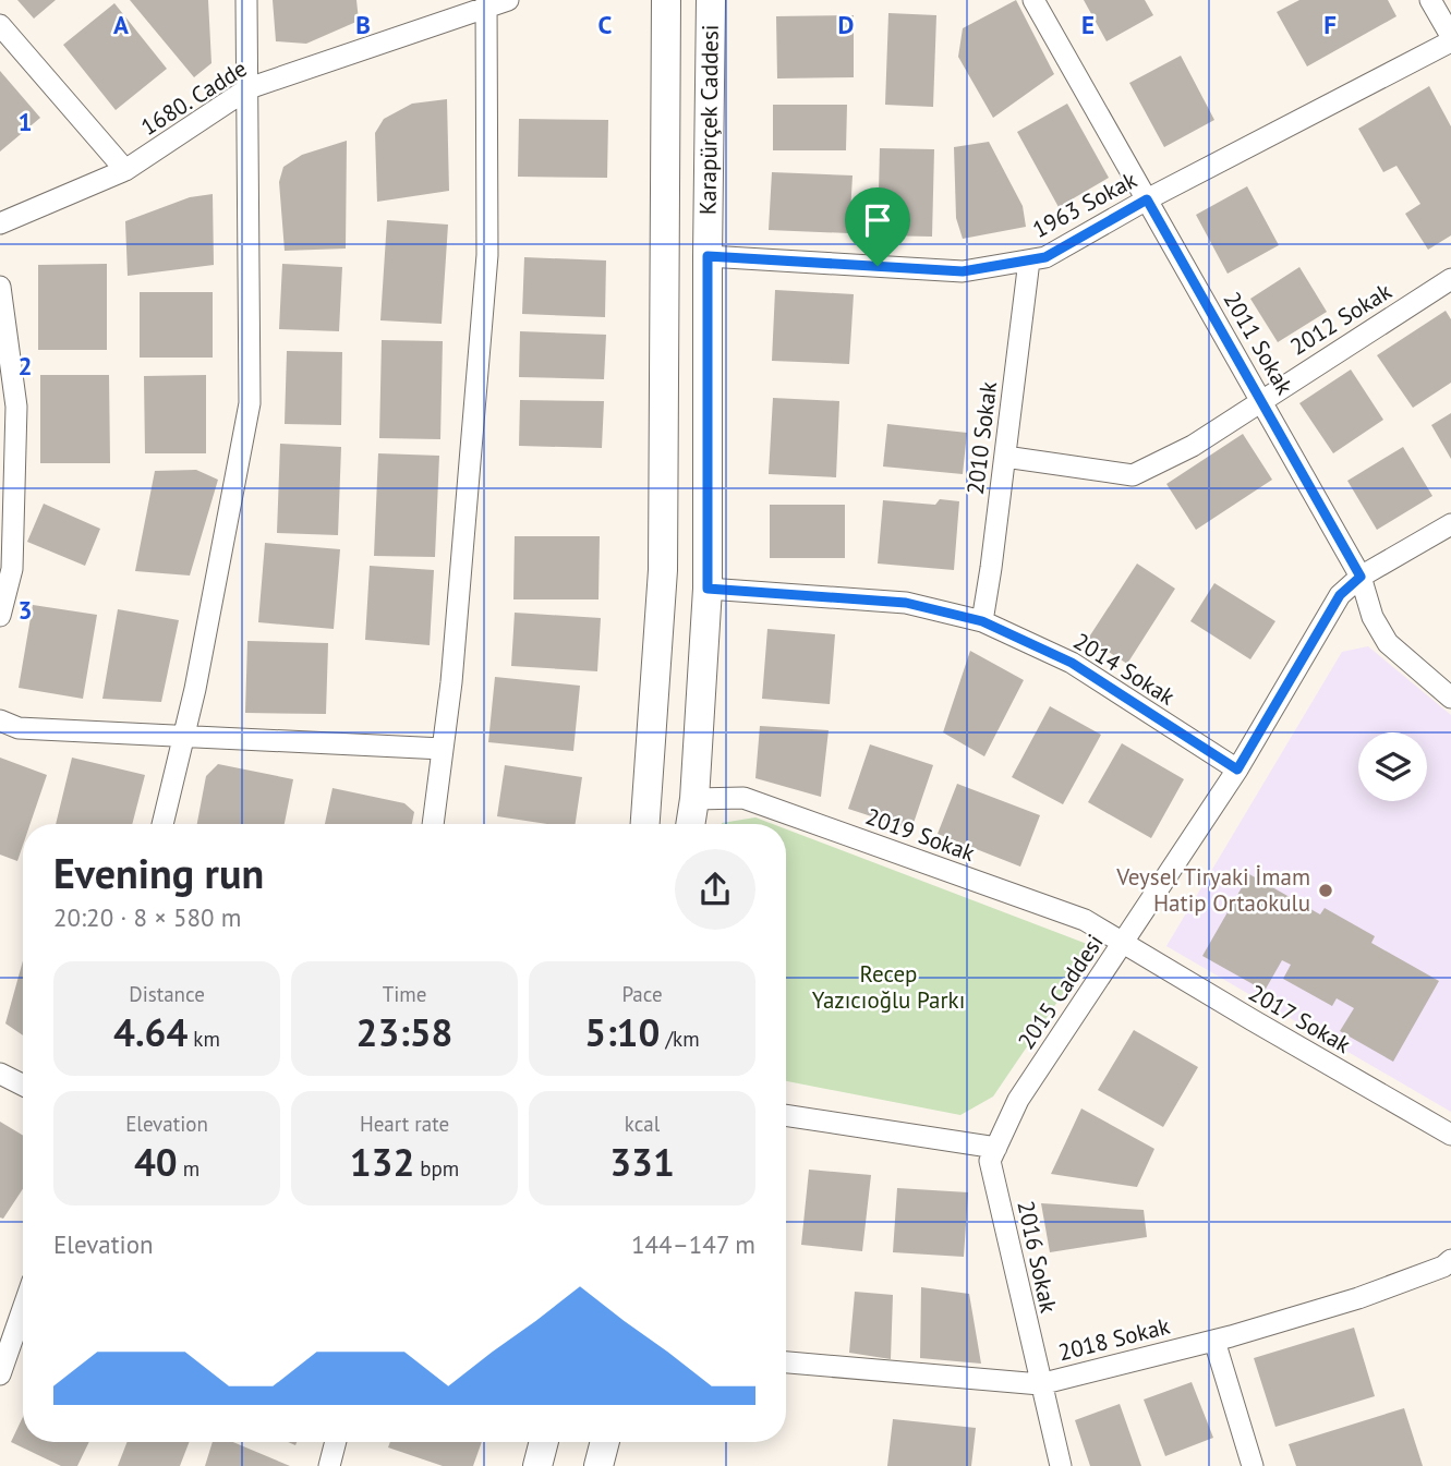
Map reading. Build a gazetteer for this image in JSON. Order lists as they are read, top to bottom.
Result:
{
  "streets": {
    "main road": ["Karapürçek Caddesi"],
    "street": [
      "1680. Cadde",
      "1963 Sokak",
      "2012 Sokak",
      "2011 Sokak",
      "2010 Sokak",
      "2014 Sokak",
      "2019 Sokak",
      "2015 Caddesi",
      "2017 Sokak",
      "2016 Sokak",
      "2018 Sokak"
    ]
  },
  "crossings": [
    ["Karapürçek Caddesi", "1963 Sokak"],
    ["Karapürçek Caddesi", "2014 Sokak"],
    ["Karapürçek Caddesi", "2019 Sokak"],
    ["1963 Sokak", "2011 Sokak"],
    ["1963 Sokak", "2010 Sokak"],
    ["2012 Sokak", "2011 Sokak"],
    ["2012 Sokak", "2010 Sokak"],
    ["2011 Sokak", "2015 Caddesi"],
    ["2010 Sokak", "2014 Sokak"],
    ["2014 Sokak", "2015 Caddesi"],
    ["2019 Sokak", "2015 Caddesi"],
    ["2019 Sokak", "2017 Sokak"],
    ["2015 Caddesi", "2017 Sokak"],
    ["2015 Caddesi", "2016 Sokak"],
    ["2016 Sokak", "2018 Sokak"]
  ],
  "parks": ["Recep Yazıcıoğlu Parkı"],
  "places": ["Veysel Tiryaki İmam Hatip Ortaokulu"],
  "page": {
    "heading": ["Evening run", "20:20 · 8 × 580 m"],
    "stats": [
      ["Distance", "4.64 km"],
      ["Time", "23:58"],
      ["Pace", "5:10 /km"],
      ["Elevation", "40 m"],
      ["Heart rate", "132 bpm"],
      ["kcal", "331"]
    ],
    "chart": ["Elevation", "144–147 m"]
  },
  "grid": {
    "columns": [
      "A",
      "B",
      "C",
      "D",
      "E",
      "F"
    ],
    "rows": ["1", "2", "3"]
  }
}
